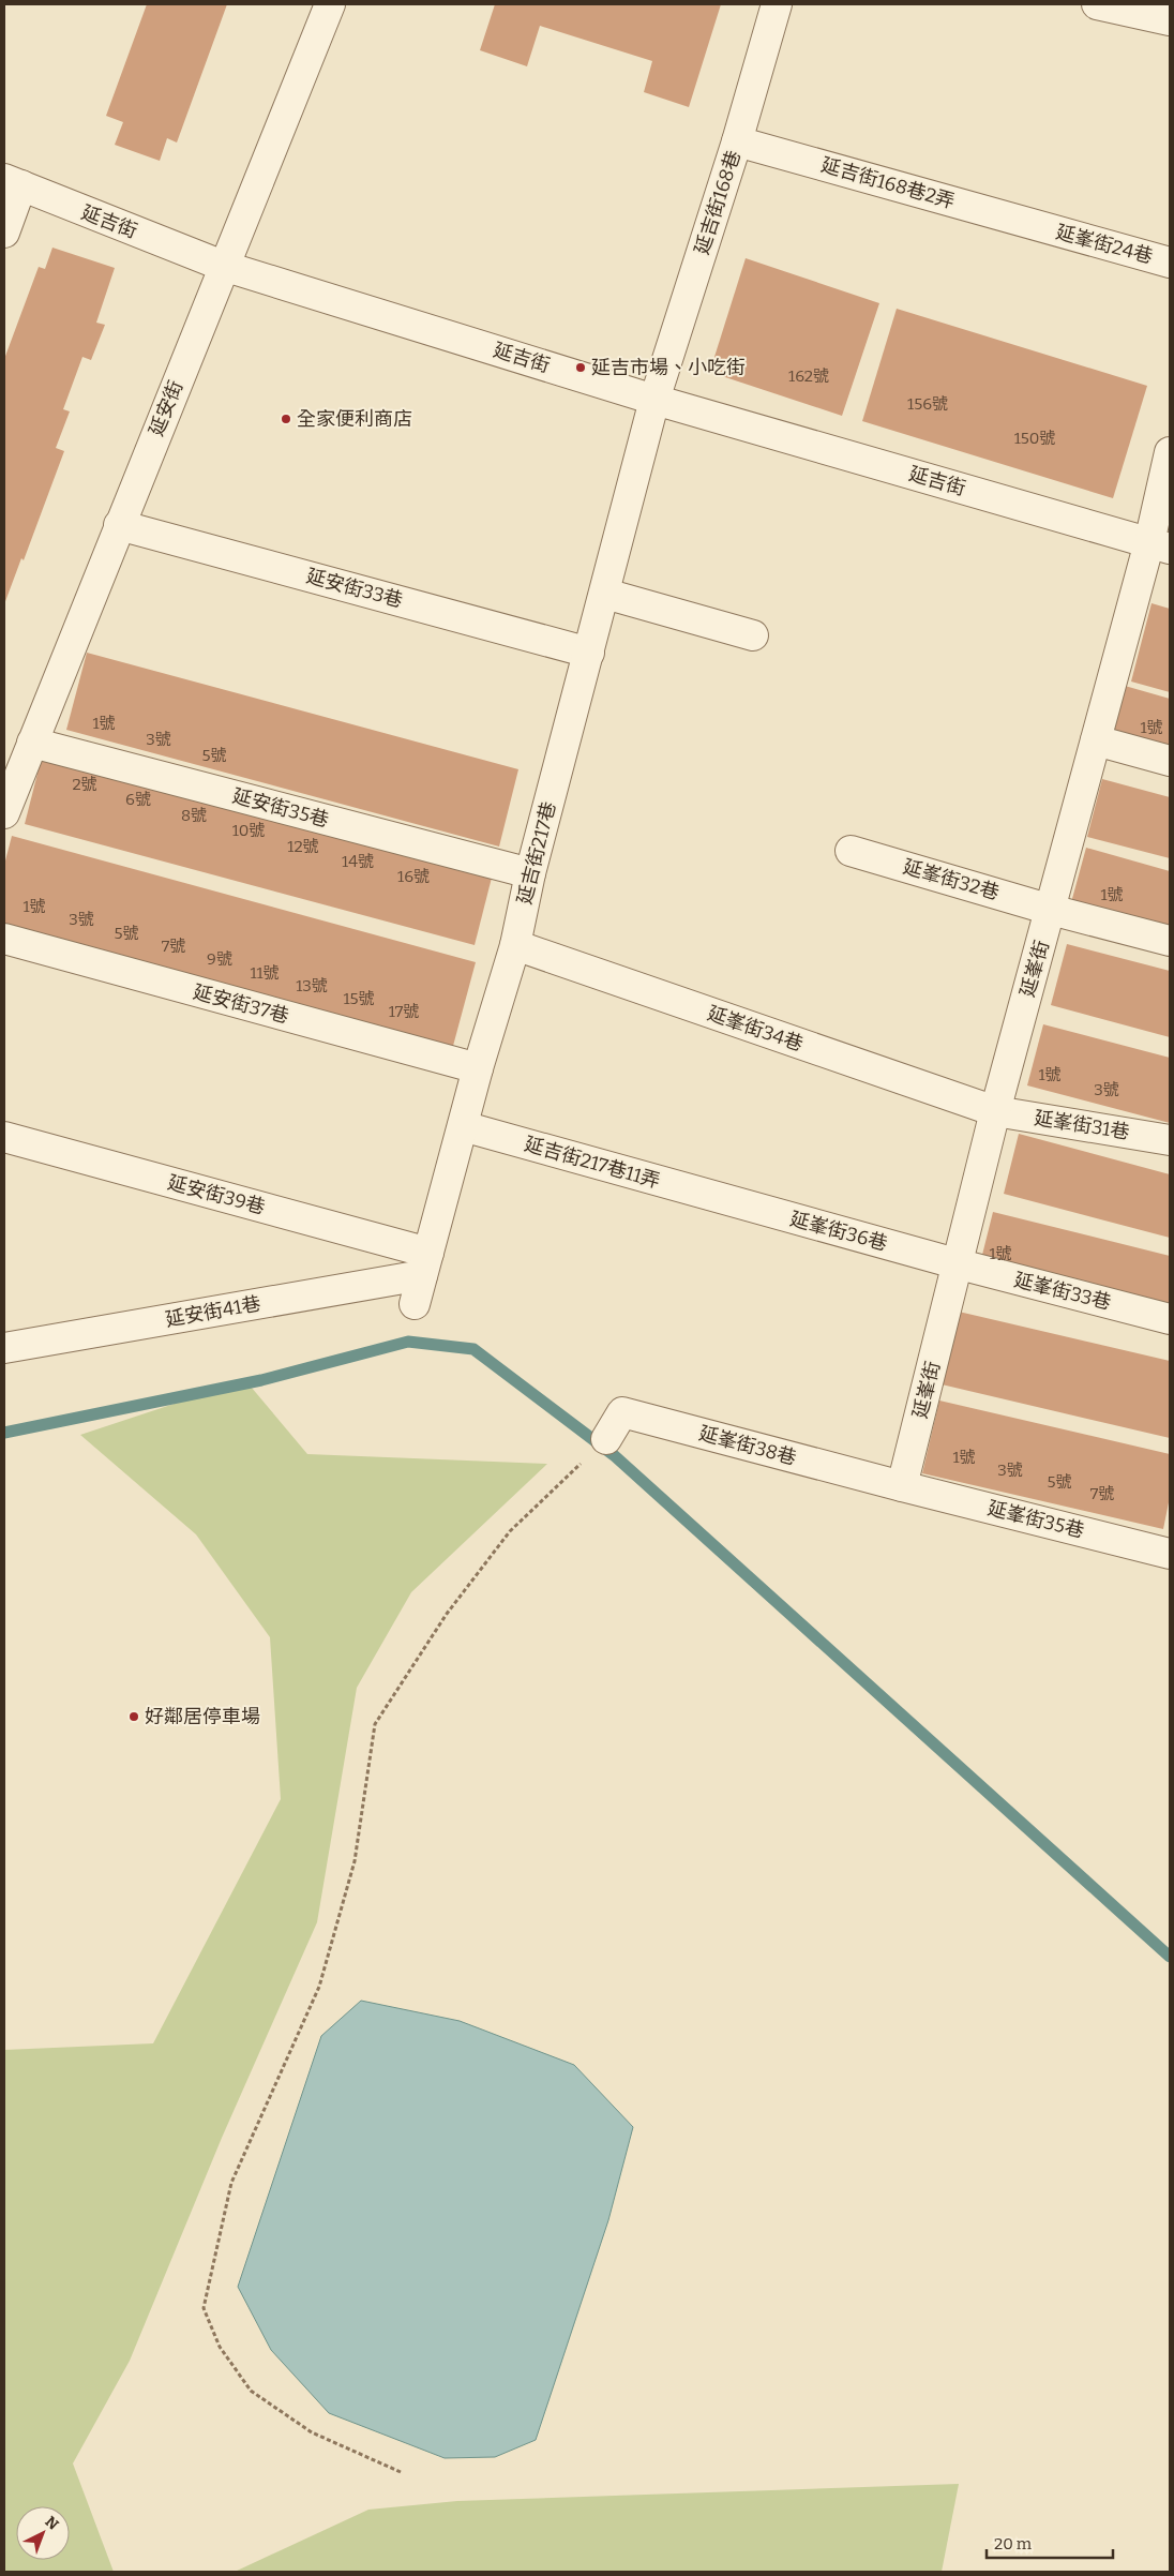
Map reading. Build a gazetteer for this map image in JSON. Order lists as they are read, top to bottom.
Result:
{
  "streets": {
    "street": [
      "延吉街168巷2弄",
      "延吉街168巷",
      "延吉街",
      "延峯街24巷",
      "延安街",
      "延安街33巷",
      "延安街35巷",
      "延吉街217巷",
      "延峯街32巷",
      "延峯街",
      "延安街37巷",
      "延峯街34巷",
      "延峯街31巷",
      "延吉街217巷11弄",
      "延安街39巷",
      "延峯街36巷",
      "延峯街33巷",
      "延安街41巷",
      "延峯街38巷",
      "延峯街35巷"
    ]
  },
  "crossings": [
    ["延吉街168巷2弄", "延吉街168巷"],
    ["延吉街168巷2弄", "延峯街24巷"],
    ["延吉街168巷", "延吉街"],
    ["延吉街168巷", "延吉街217巷"],
    ["延吉街", "延安街"],
    ["延吉街", "延吉街217巷"],
    ["延吉街", "延峯街"],
    ["延安街", "延安街33巷"],
    ["延安街", "延安街35巷"],
    ["延安街33巷", "延吉街217巷"],
    ["延安街35巷", "延吉街217巷"],
    ["延吉街217巷", "延安街37巷"],
    ["延吉街217巷", "延峯街34巷"],
    ["延吉街217巷", "延吉街217巷11弄"],
    ["延吉街217巷", "延安街39巷"],
    ["延吉街217巷", "延安街41巷"],
    ["延峯街32巷", "延峯街"],
    ["延峯街", "延峯街34巷"],
    ["延峯街", "延峯街31巷"],
    ["延峯街", "延峯街36巷"],
    ["延峯街", "延峯街33巷"],
    ["延峯街", "延峯街38巷"],
    ["延峯街", "延峯街35巷"],
    ["延峯街34巷", "延峯街31巷"],
    ["延吉街217巷11弄", "延峯街36巷"],
    ["延安街39巷", "延安街41巷"],
    ["延峯街36巷", "延峯街33巷"],
    ["延峯街38巷", "延峯街35巷"]
  ],
  "places": ["延吉市場、小吃街", "全家便利商店", "好鄰居停車場"],
  "house_numbers": [
    "162號",
    "156號",
    "150號",
    "1號",
    "1號",
    "3號",
    "5號",
    "2號",
    "6號",
    "8號",
    "10號",
    "12號",
    "14號",
    "16號",
    "1號",
    "1號",
    "3號",
    "5號",
    "7號",
    "9號",
    "11號",
    "13號",
    "15號",
    "17號",
    "1號",
    "3號",
    "1號",
    "1號",
    "3號",
    "5號",
    "7號"
  ],
  "scale_bar": "20 m",
  "north": "top right"
}
